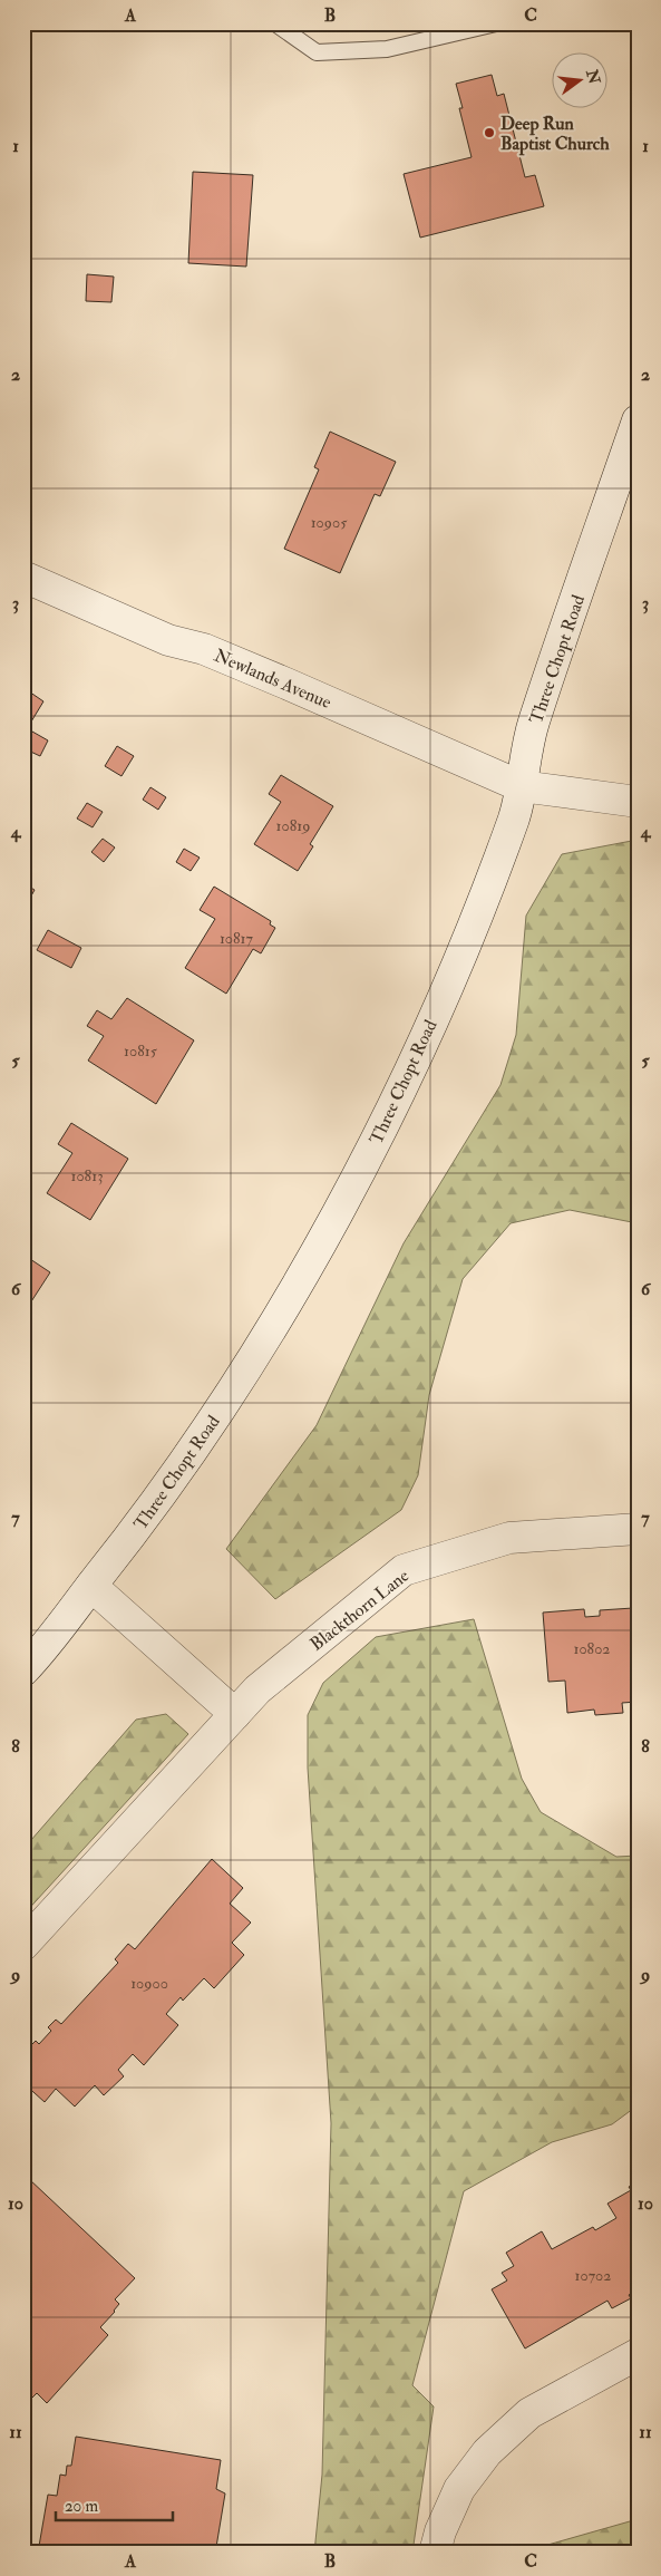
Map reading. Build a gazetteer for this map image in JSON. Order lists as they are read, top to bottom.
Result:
{
  "streets": {
    "street": ["Three Chopt Road", "Newlands Avenue", "Blackthorn Lane"]
  },
  "crossings": [
    ["Three Chopt Road", "Newlands Avenue"]
  ],
  "places": ["Deep Run Baptist Church"],
  "house_numbers": [
    "10905",
    "10819",
    "10817",
    "10815",
    "10813",
    "10802",
    "10900",
    "10702"
  ],
  "scale_bar": "20 m",
  "north": "right",
  "grid": {
    "columns": ["A", "B", "C"],
    "rows": [
      "1",
      "2",
      "3",
      "4",
      "5",
      "6",
      "7",
      "8",
      "9",
      "10",
      "11"
    ]
  }
}
